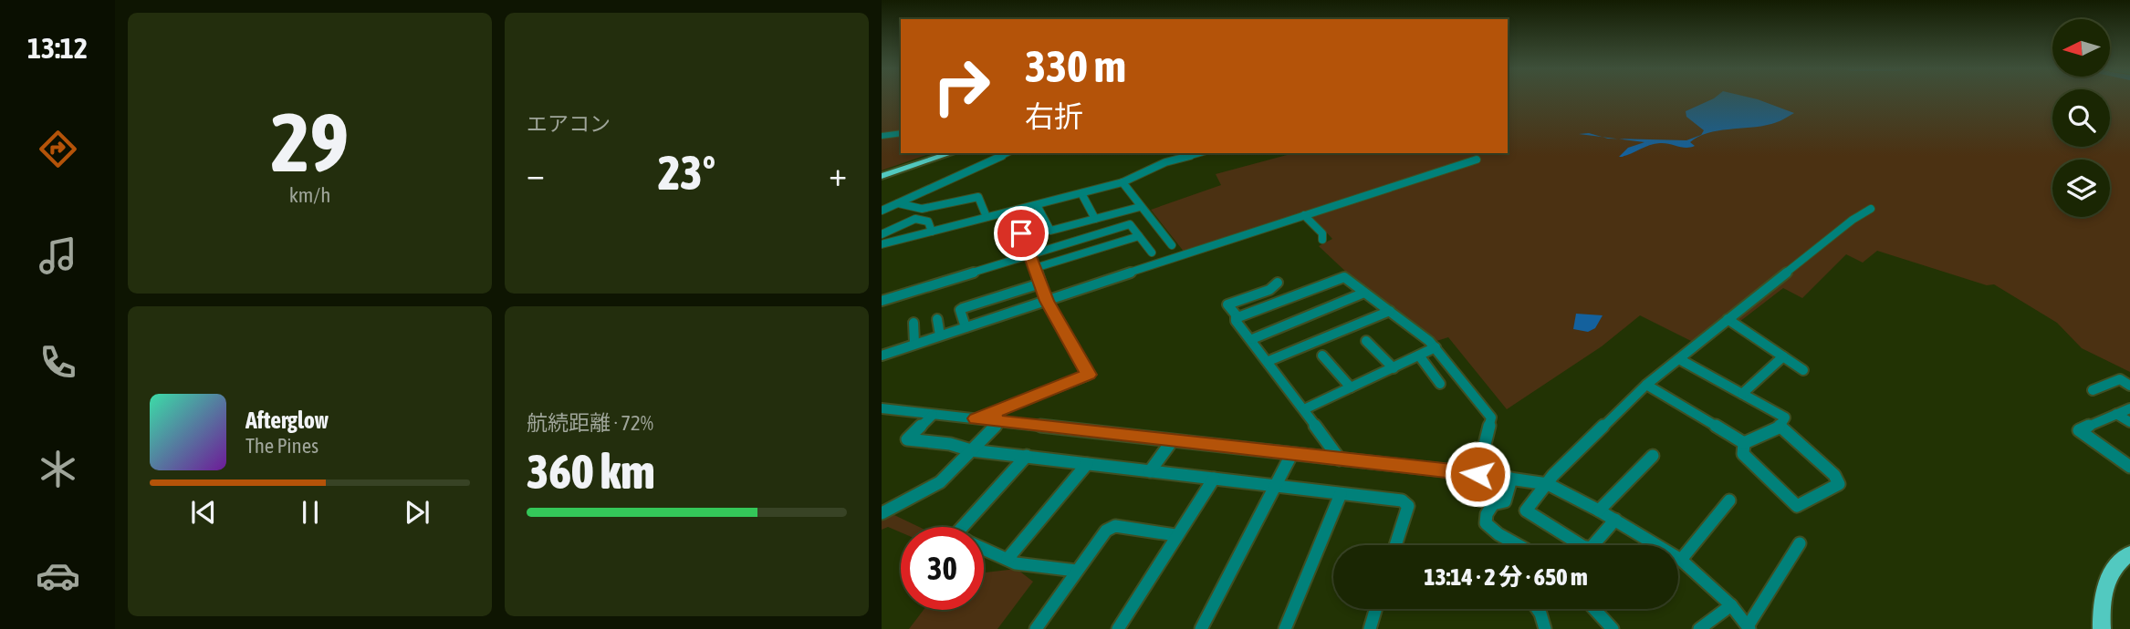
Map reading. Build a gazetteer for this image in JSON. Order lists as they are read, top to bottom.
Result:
{
  "north": "left",
  "page": {
    "tabs": "13:12",
    "tile": [
      ["29", "km/h"],
      "エアコン",
      ["航続距離 · 72%", "360 km"]
    ],
    "turn": ["330 m", "右折"],
    "heat": ["−", "23°", "+"],
    "song": ["Afterglow", "The Pines"],
    "limit": "30",
    "trip": "13:14 · 2 分 · 650 m"
  }
}
